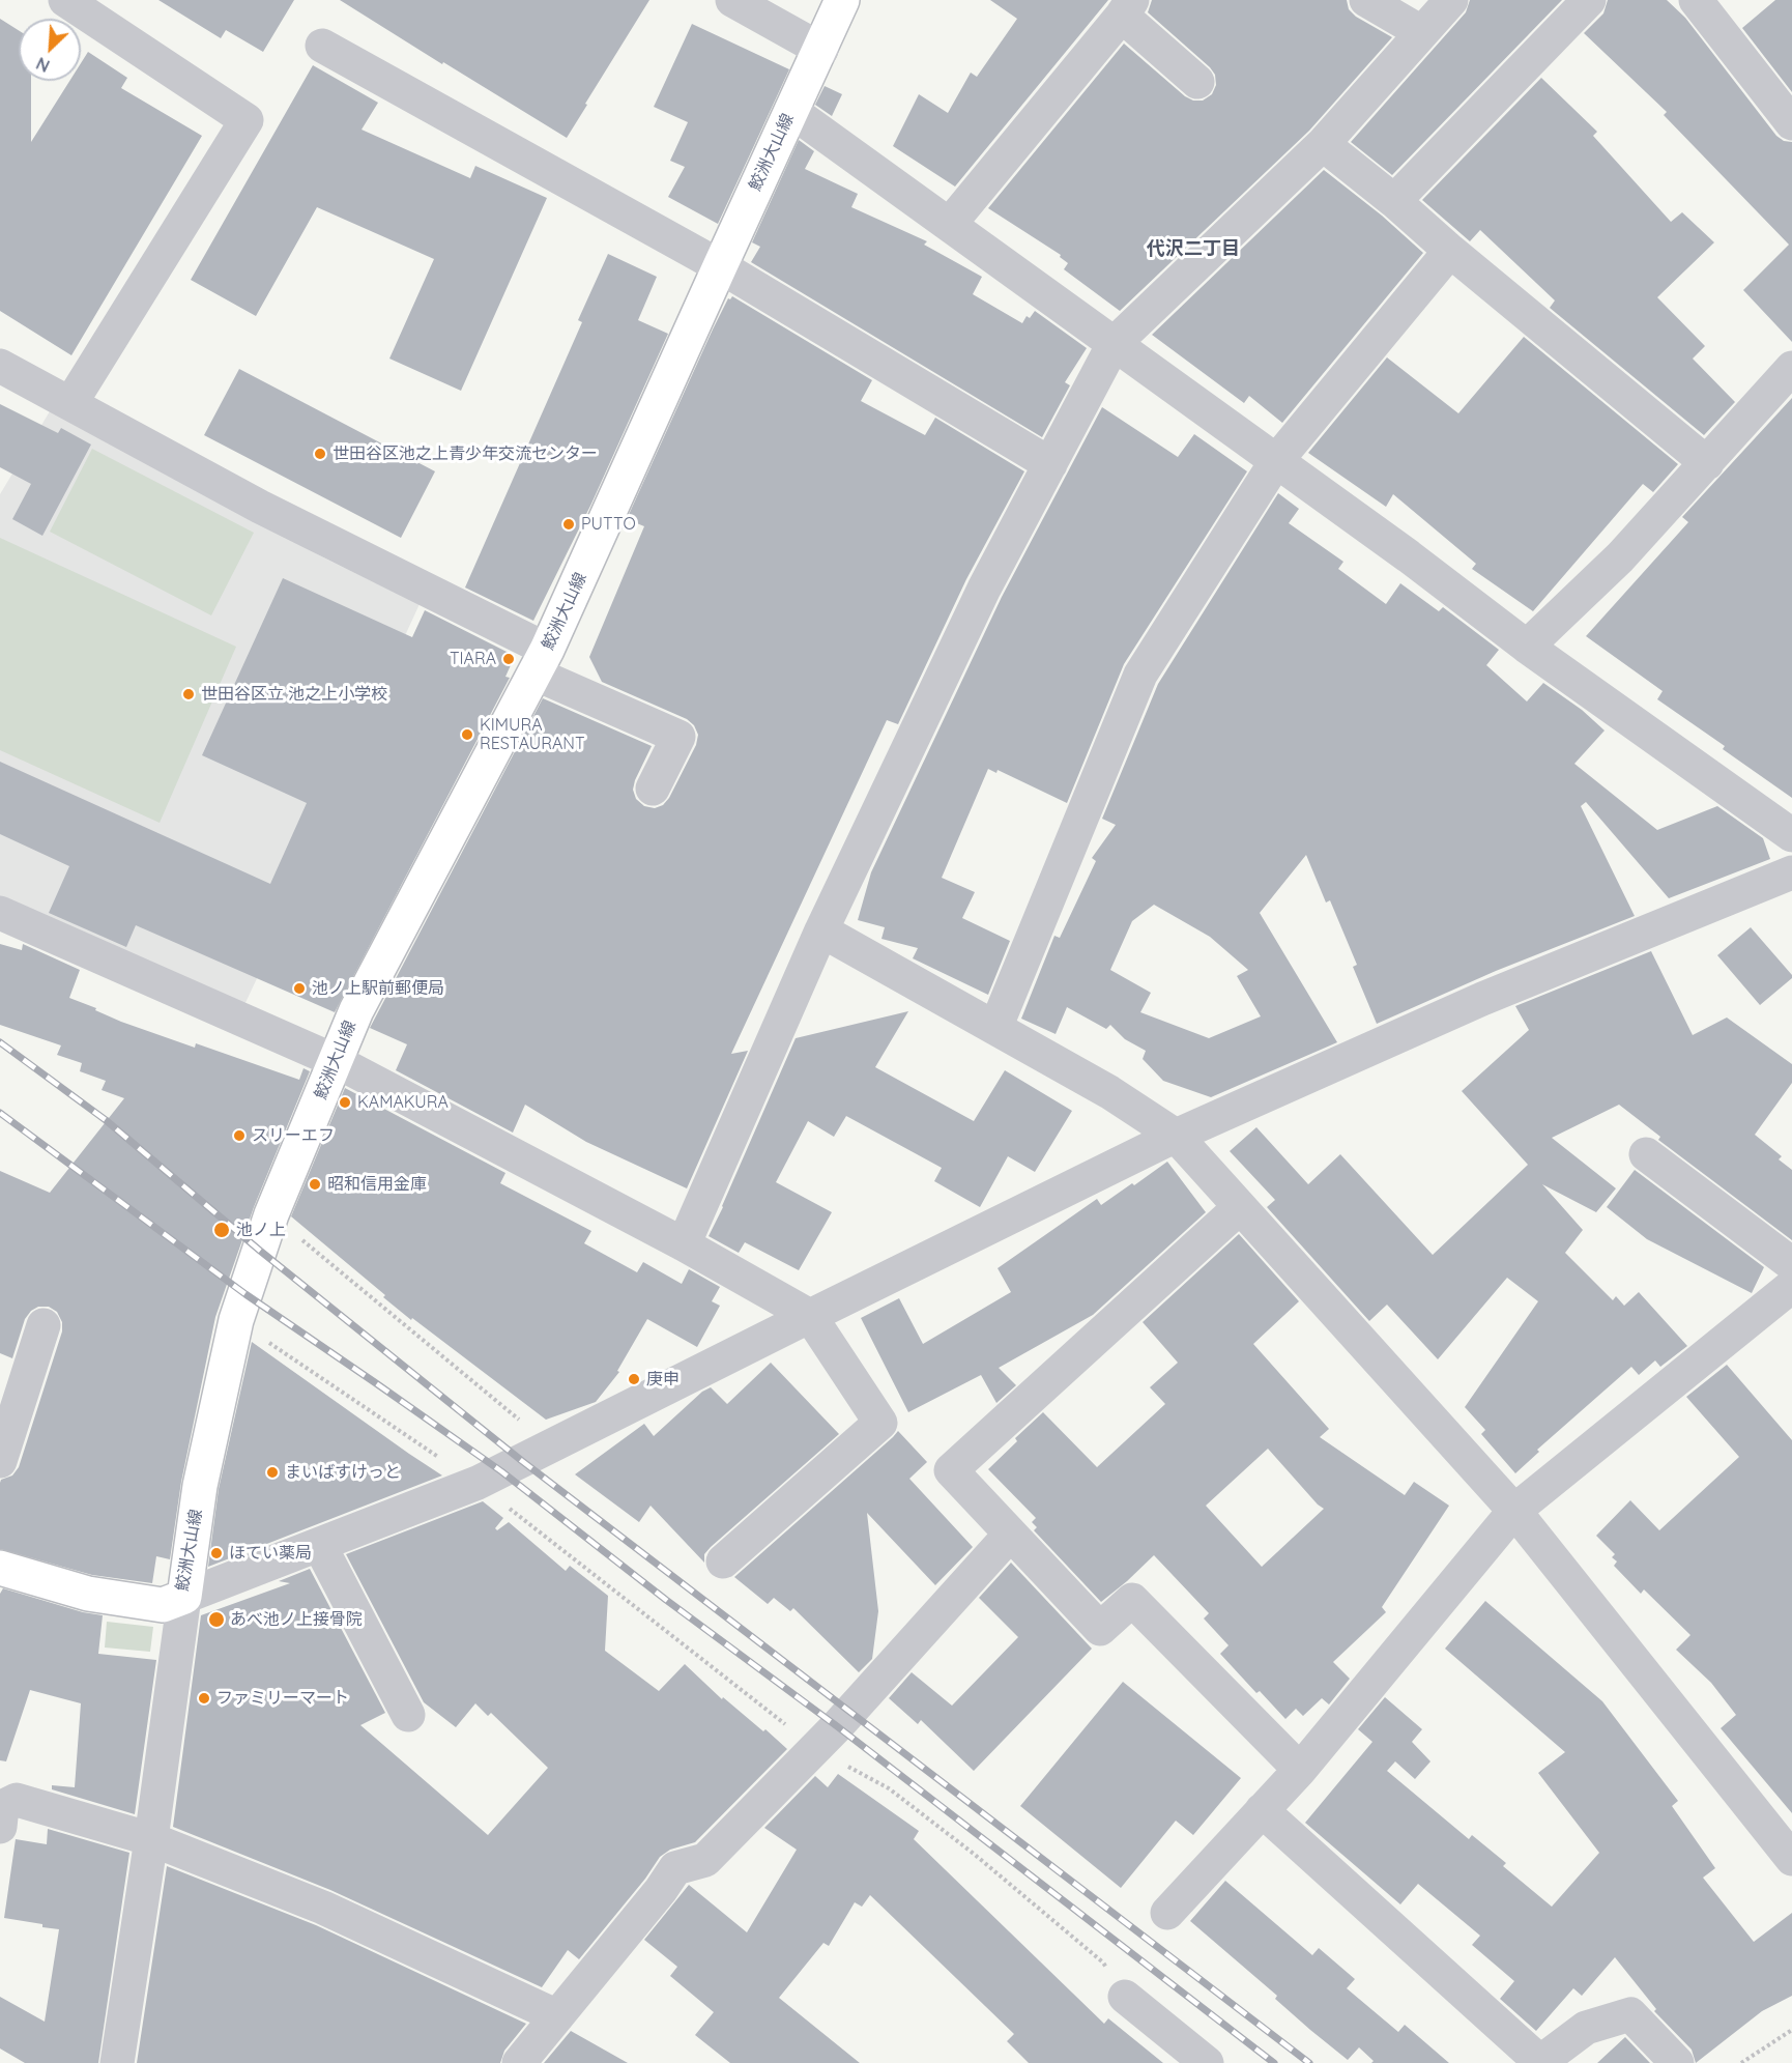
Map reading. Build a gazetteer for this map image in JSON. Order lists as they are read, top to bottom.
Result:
{
  "streets": {
    "main road": ["鮫洲大山線"]
  },
  "districts": ["代沢二丁目"],
  "places": [
    "世田谷区池之上青少年交流センター",
    "PUTTO",
    "TIARA",
    "世田谷区立 池之上小学校",
    "KIMURA RESTAURANT",
    "池ノ上駅前郵便局",
    "KAMAKURA",
    "スリーエフ",
    "昭和信用金庫",
    "池ノ上",
    "庚申",
    "まいばすけっと",
    "ほてい薬局",
    "あべ池ノ上接骨院",
    "ファミリーマート"
  ],
  "north": "bottom left"
}
